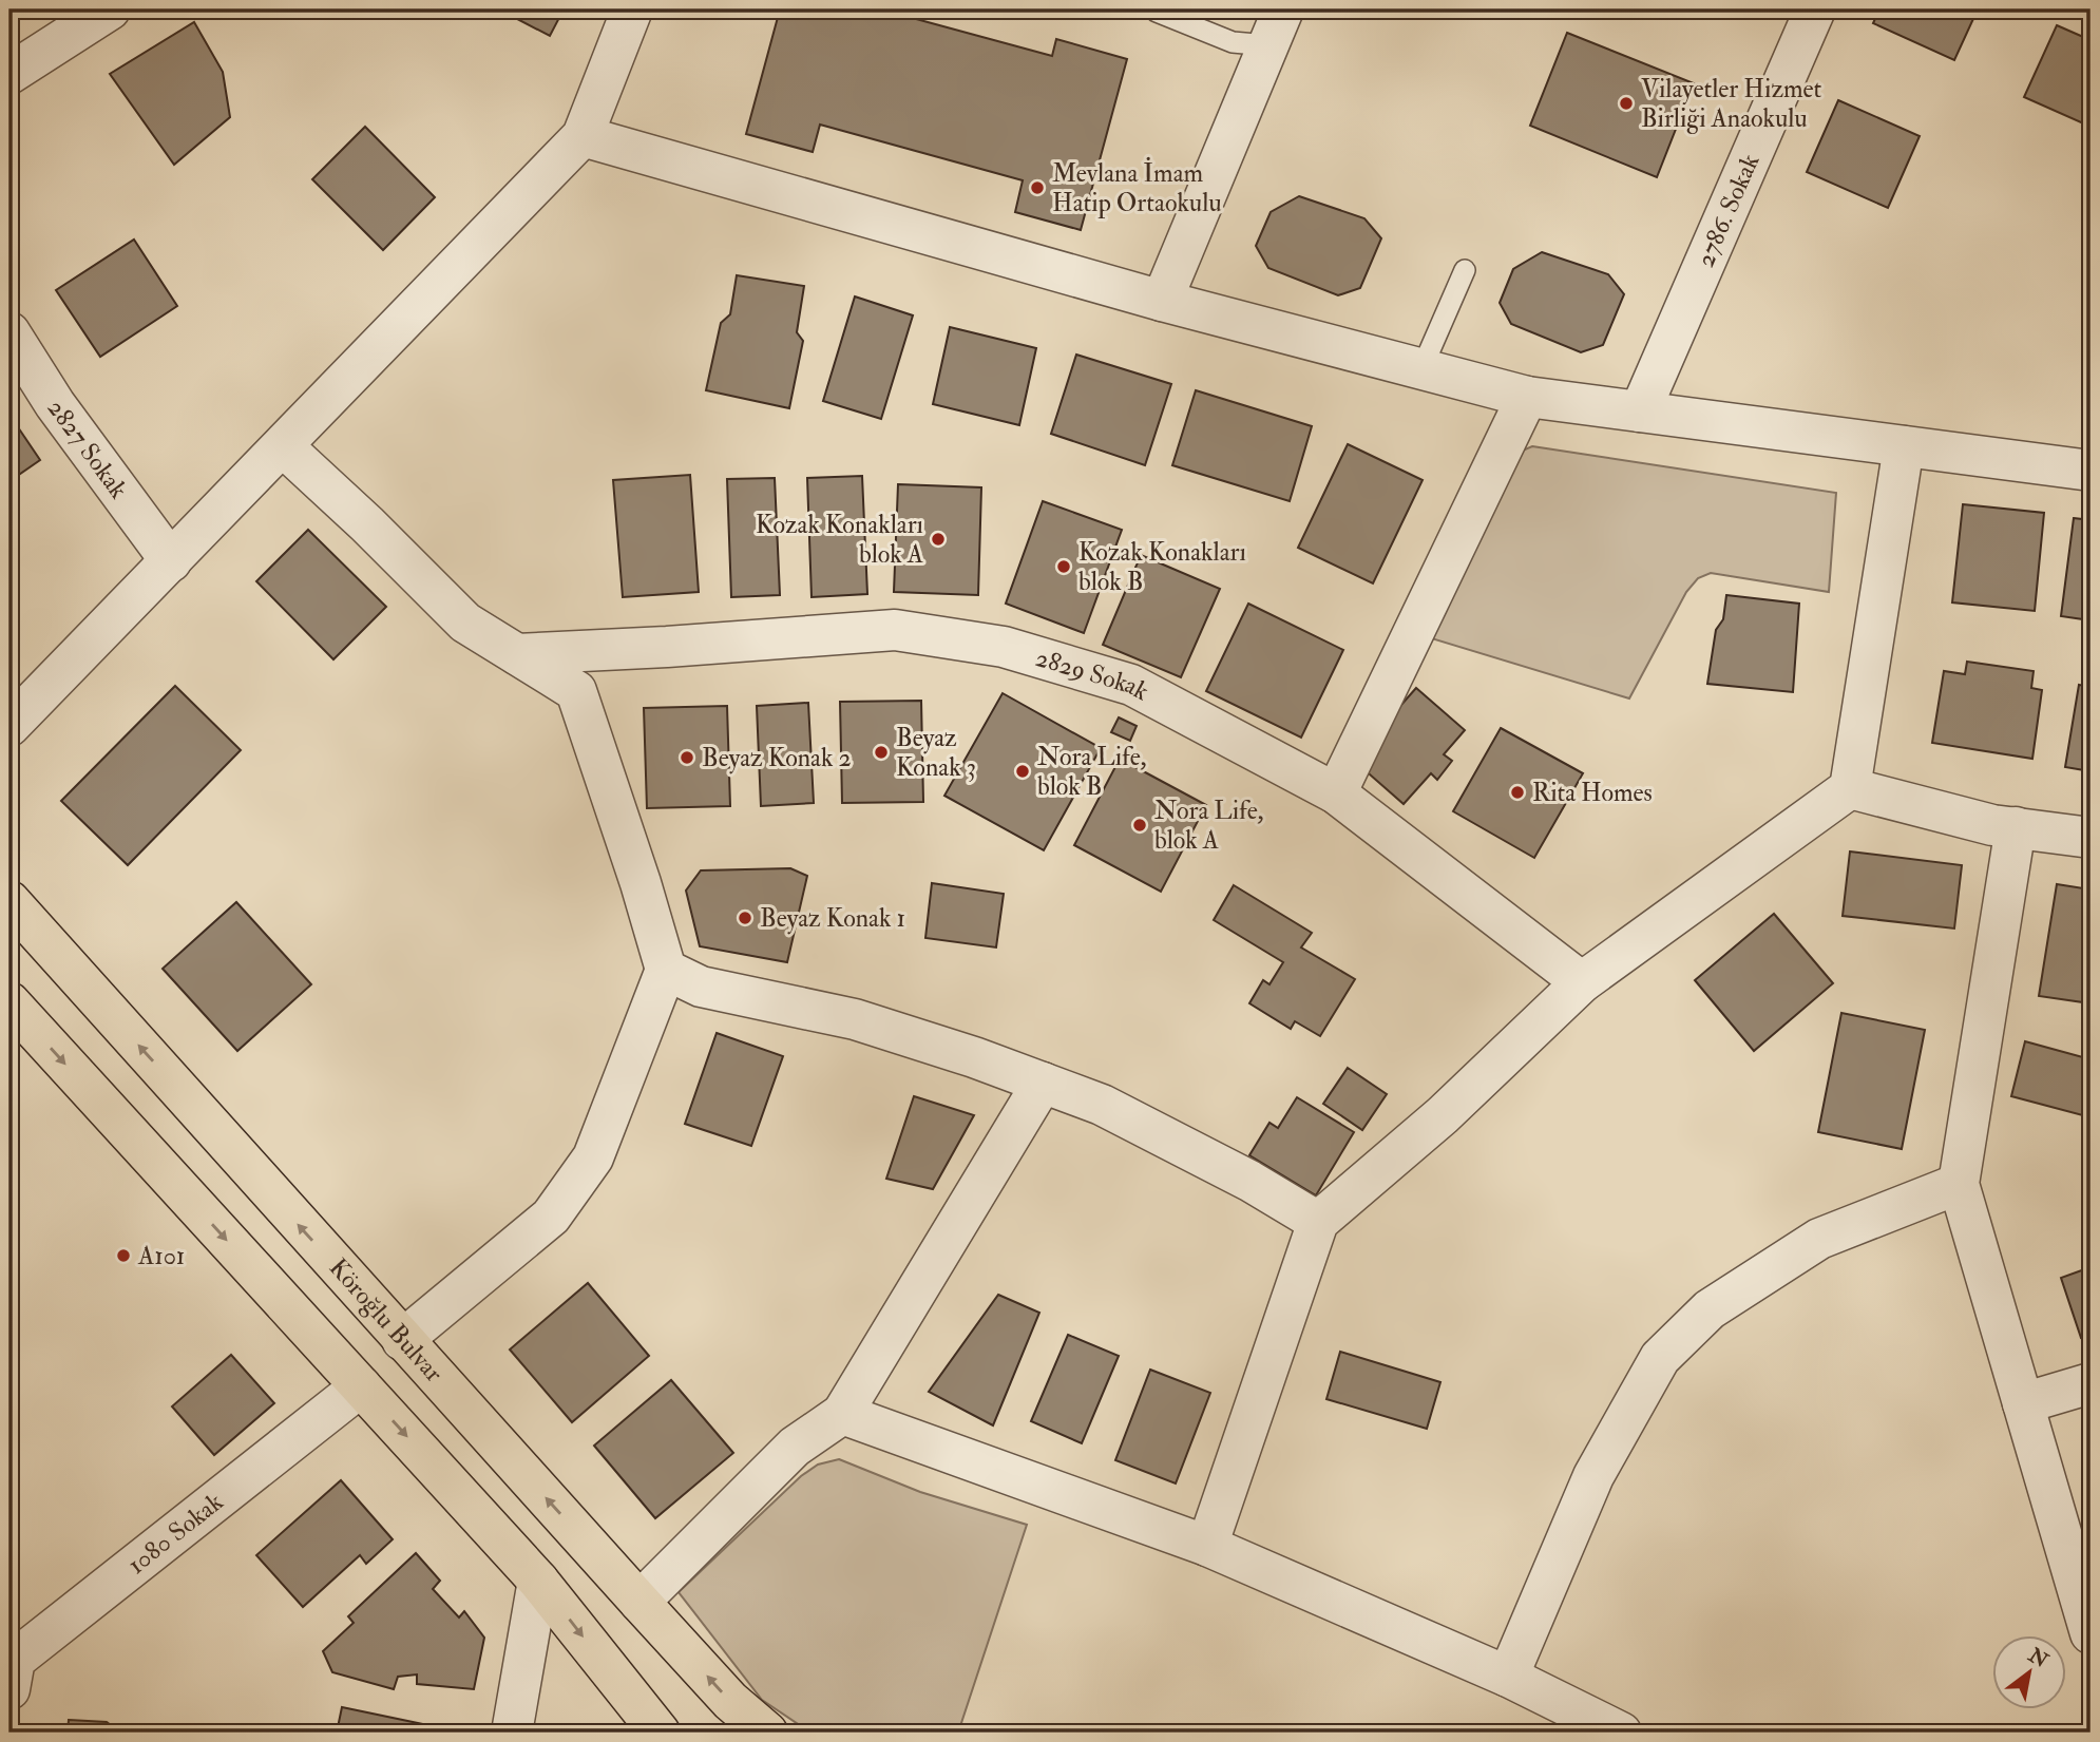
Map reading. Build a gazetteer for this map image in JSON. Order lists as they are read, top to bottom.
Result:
{
  "streets": {
    "main road": ["Köroğlu Bulvar"],
    "street": [
      "2786. Sokak",
      "2827 Sokak",
      "2829 Sokak",
      "1080 Sokak"
    ]
  },
  "places": [
    "Vilayetler Hizmet Birliği Anaokulu",
    "Mevlana İmam Hatip Ortaokulu",
    "Kozak Konakları blok A",
    "Kozak Konakları blok B",
    "Beyaz Konak 3",
    "Beyaz Konak 2",
    "Nora Life, blok B",
    "Rita Homes",
    "Nora Life, blok A",
    "Beyaz Konak 1",
    "A101"
  ],
  "north": "top right"
}
